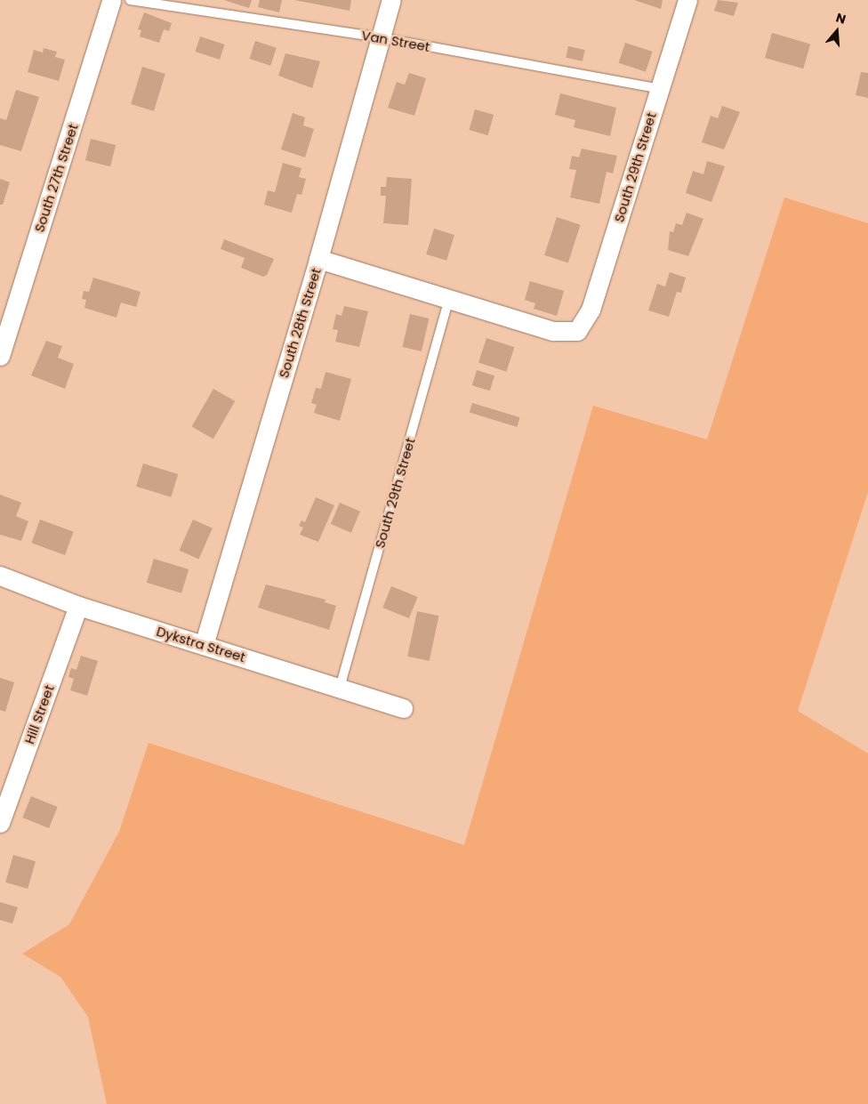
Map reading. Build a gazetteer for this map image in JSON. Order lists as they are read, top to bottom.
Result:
{
  "streets": {
    "street": [
      "South 29th Street",
      "South 27th Street",
      "South 28th Street",
      "Dykstra Street",
      "Hill Street"
    ],
    "lane": ["Van Street"]
  },
  "crossings": [
    ["Van Street", "South 29th Street"],
    ["Van Street", "South 28th Street"],
    ["South 29th Street", "Dykstra Street"],
    ["South 28th Street", "Dykstra Street"],
    ["Dykstra Street", "Hill Street"]
  ],
  "north": "top"
}
